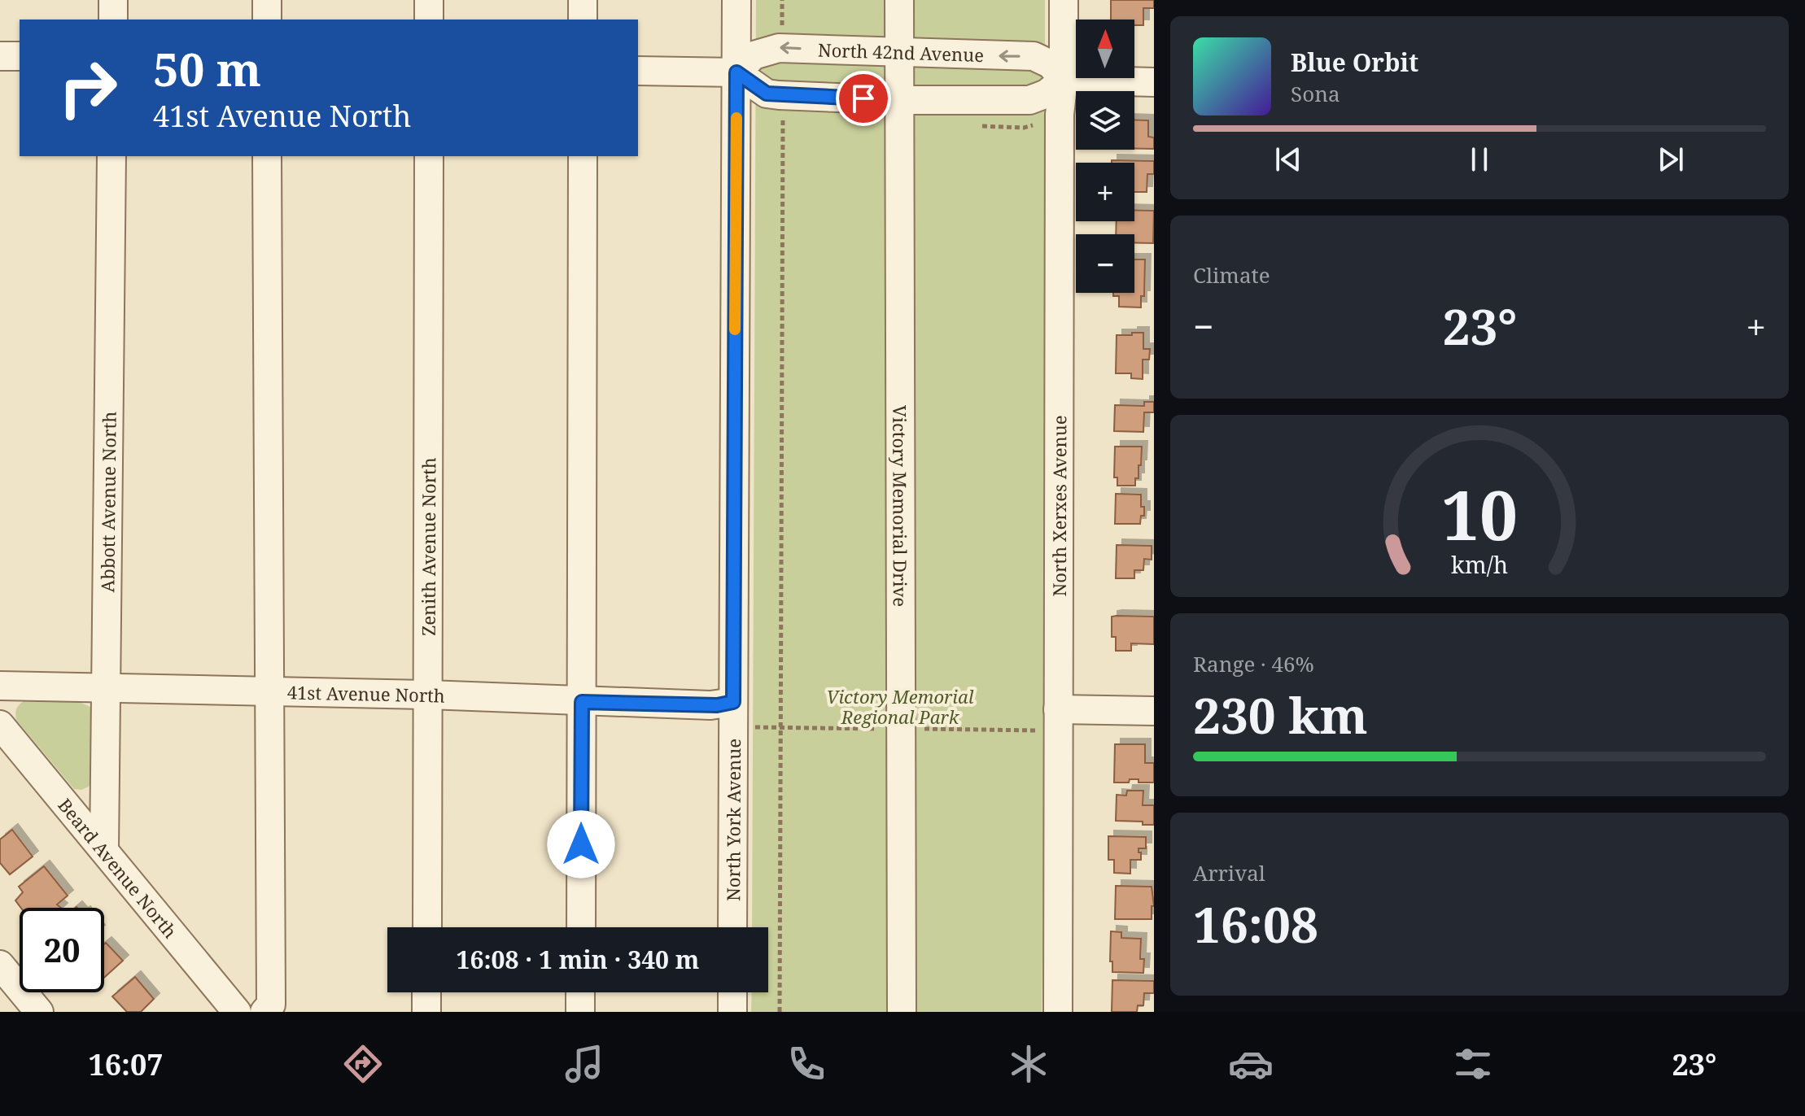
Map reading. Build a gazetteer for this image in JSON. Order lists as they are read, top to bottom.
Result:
{
  "streets": {
    "street": [
      "North 42nd Avenue",
      "Abbott Avenue North",
      "Victory Memorial Drive",
      "North Xerxes Avenue",
      "Zenith Avenue North",
      "41st Avenue North",
      "North York Avenue",
      "Beard Avenue North"
    ]
  },
  "crossings": [
    ["North 42nd Avenue", "Victory Memorial Drive"],
    ["North 42nd Avenue", "North Xerxes Avenue"],
    ["North 42nd Avenue", "North York Avenue"],
    ["Abbott Avenue North", "41st Avenue North"],
    ["Abbott Avenue North", "Beard Avenue North"],
    ["Zenith Avenue North", "41st Avenue North"],
    ["41st Avenue North", "North York Avenue"]
  ],
  "parks": ["Victory Memorial Regional Park"],
  "north": "top",
  "page": {
    "map_buttons": ["+", "−"],
    "turn": ["50 m", "41st Avenue North"],
    "song": ["Blue Orbit", "Sona"],
    "tile": [
      "Climate",
      ["Range · 46%", "230 km"],
      ["Arrival", "16:08"]
    ],
    "heat": ["−", "23°", "+"],
    "limit": "20",
    "trip": "16:08 · 1 min · 340 m",
    "tabs": ["16:07", "23°"],
    "gauge": ["10", "km/h"]
  }
}
